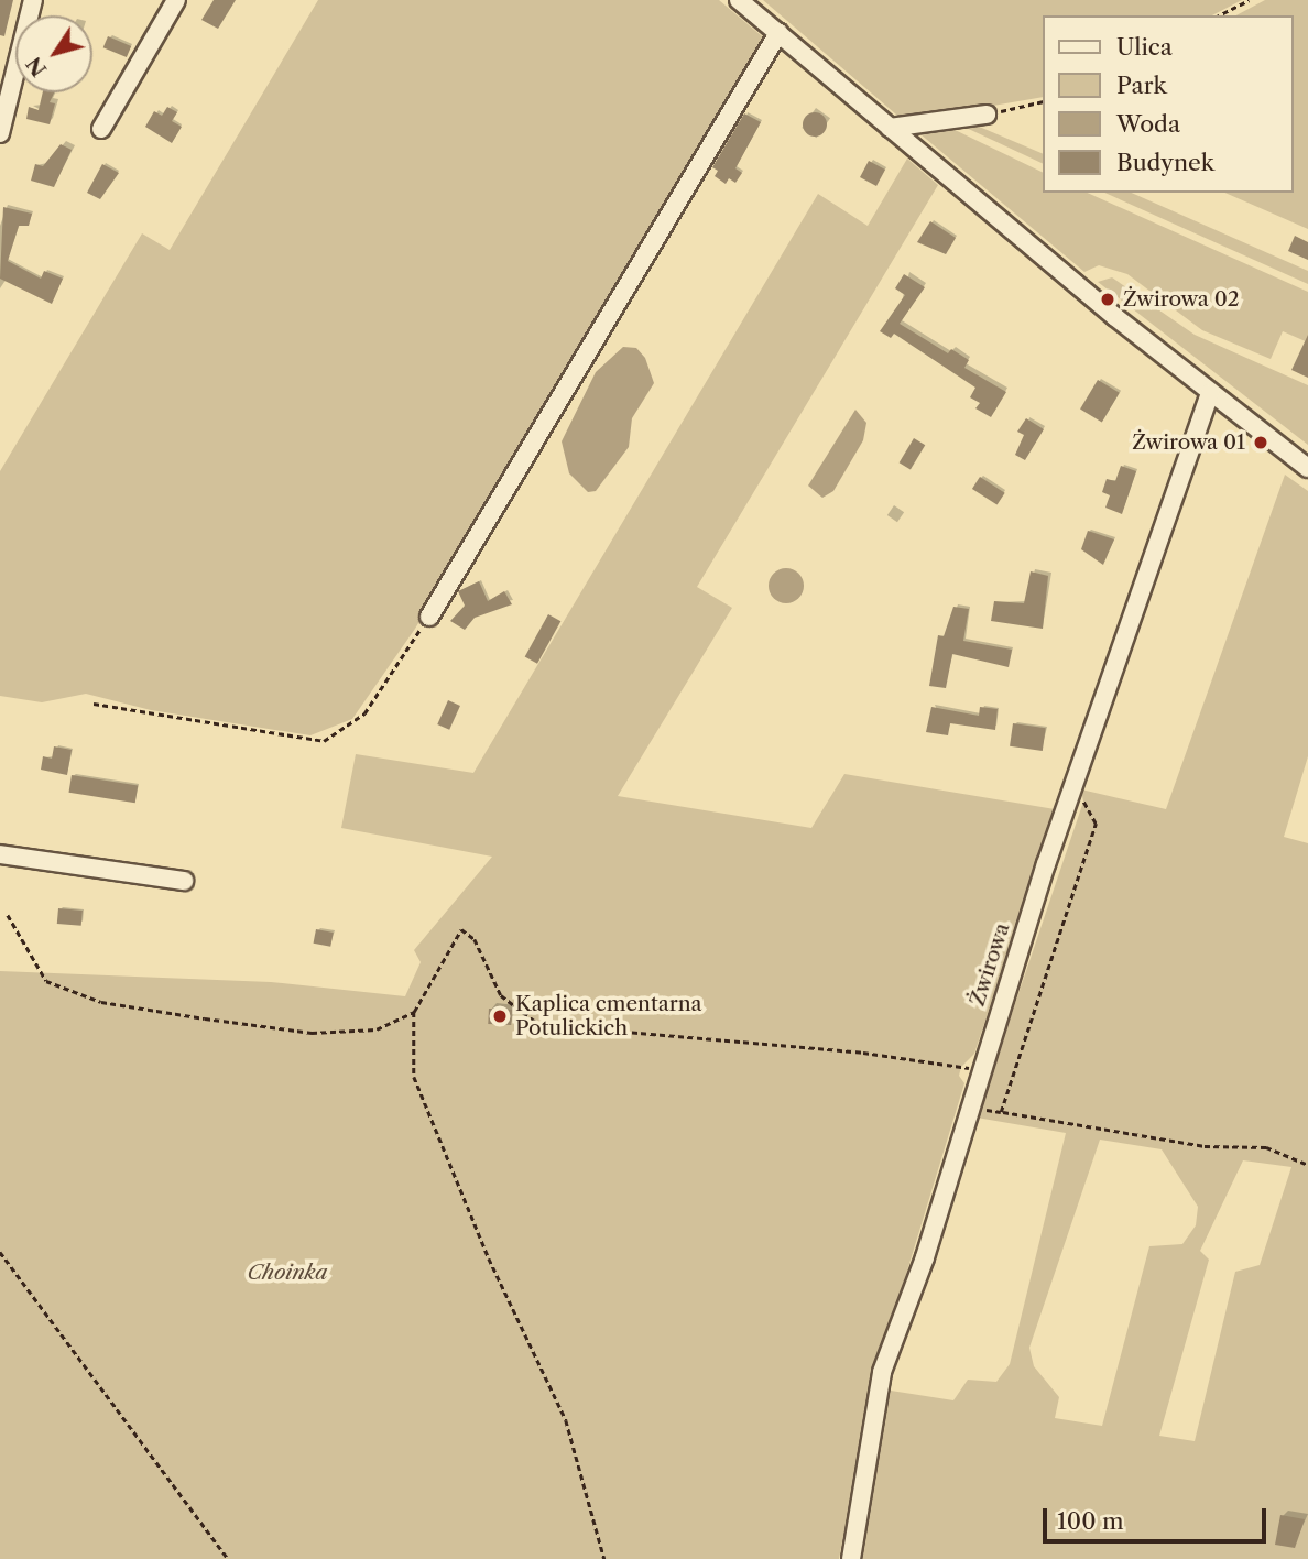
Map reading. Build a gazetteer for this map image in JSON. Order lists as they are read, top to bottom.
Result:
{
  "streets": {
    "street": ["Żwirowa"]
  },
  "parks": ["Choinka"],
  "places": ["Żwirowa 02", "Żwirowa 01", "Kaplica cmentarna Potulickich"],
  "legend": [
    "Ulica",
    "Park",
    "Woda",
    "Budynek"
  ],
  "scale_bar": "100 m",
  "north": "bottom left"
}
